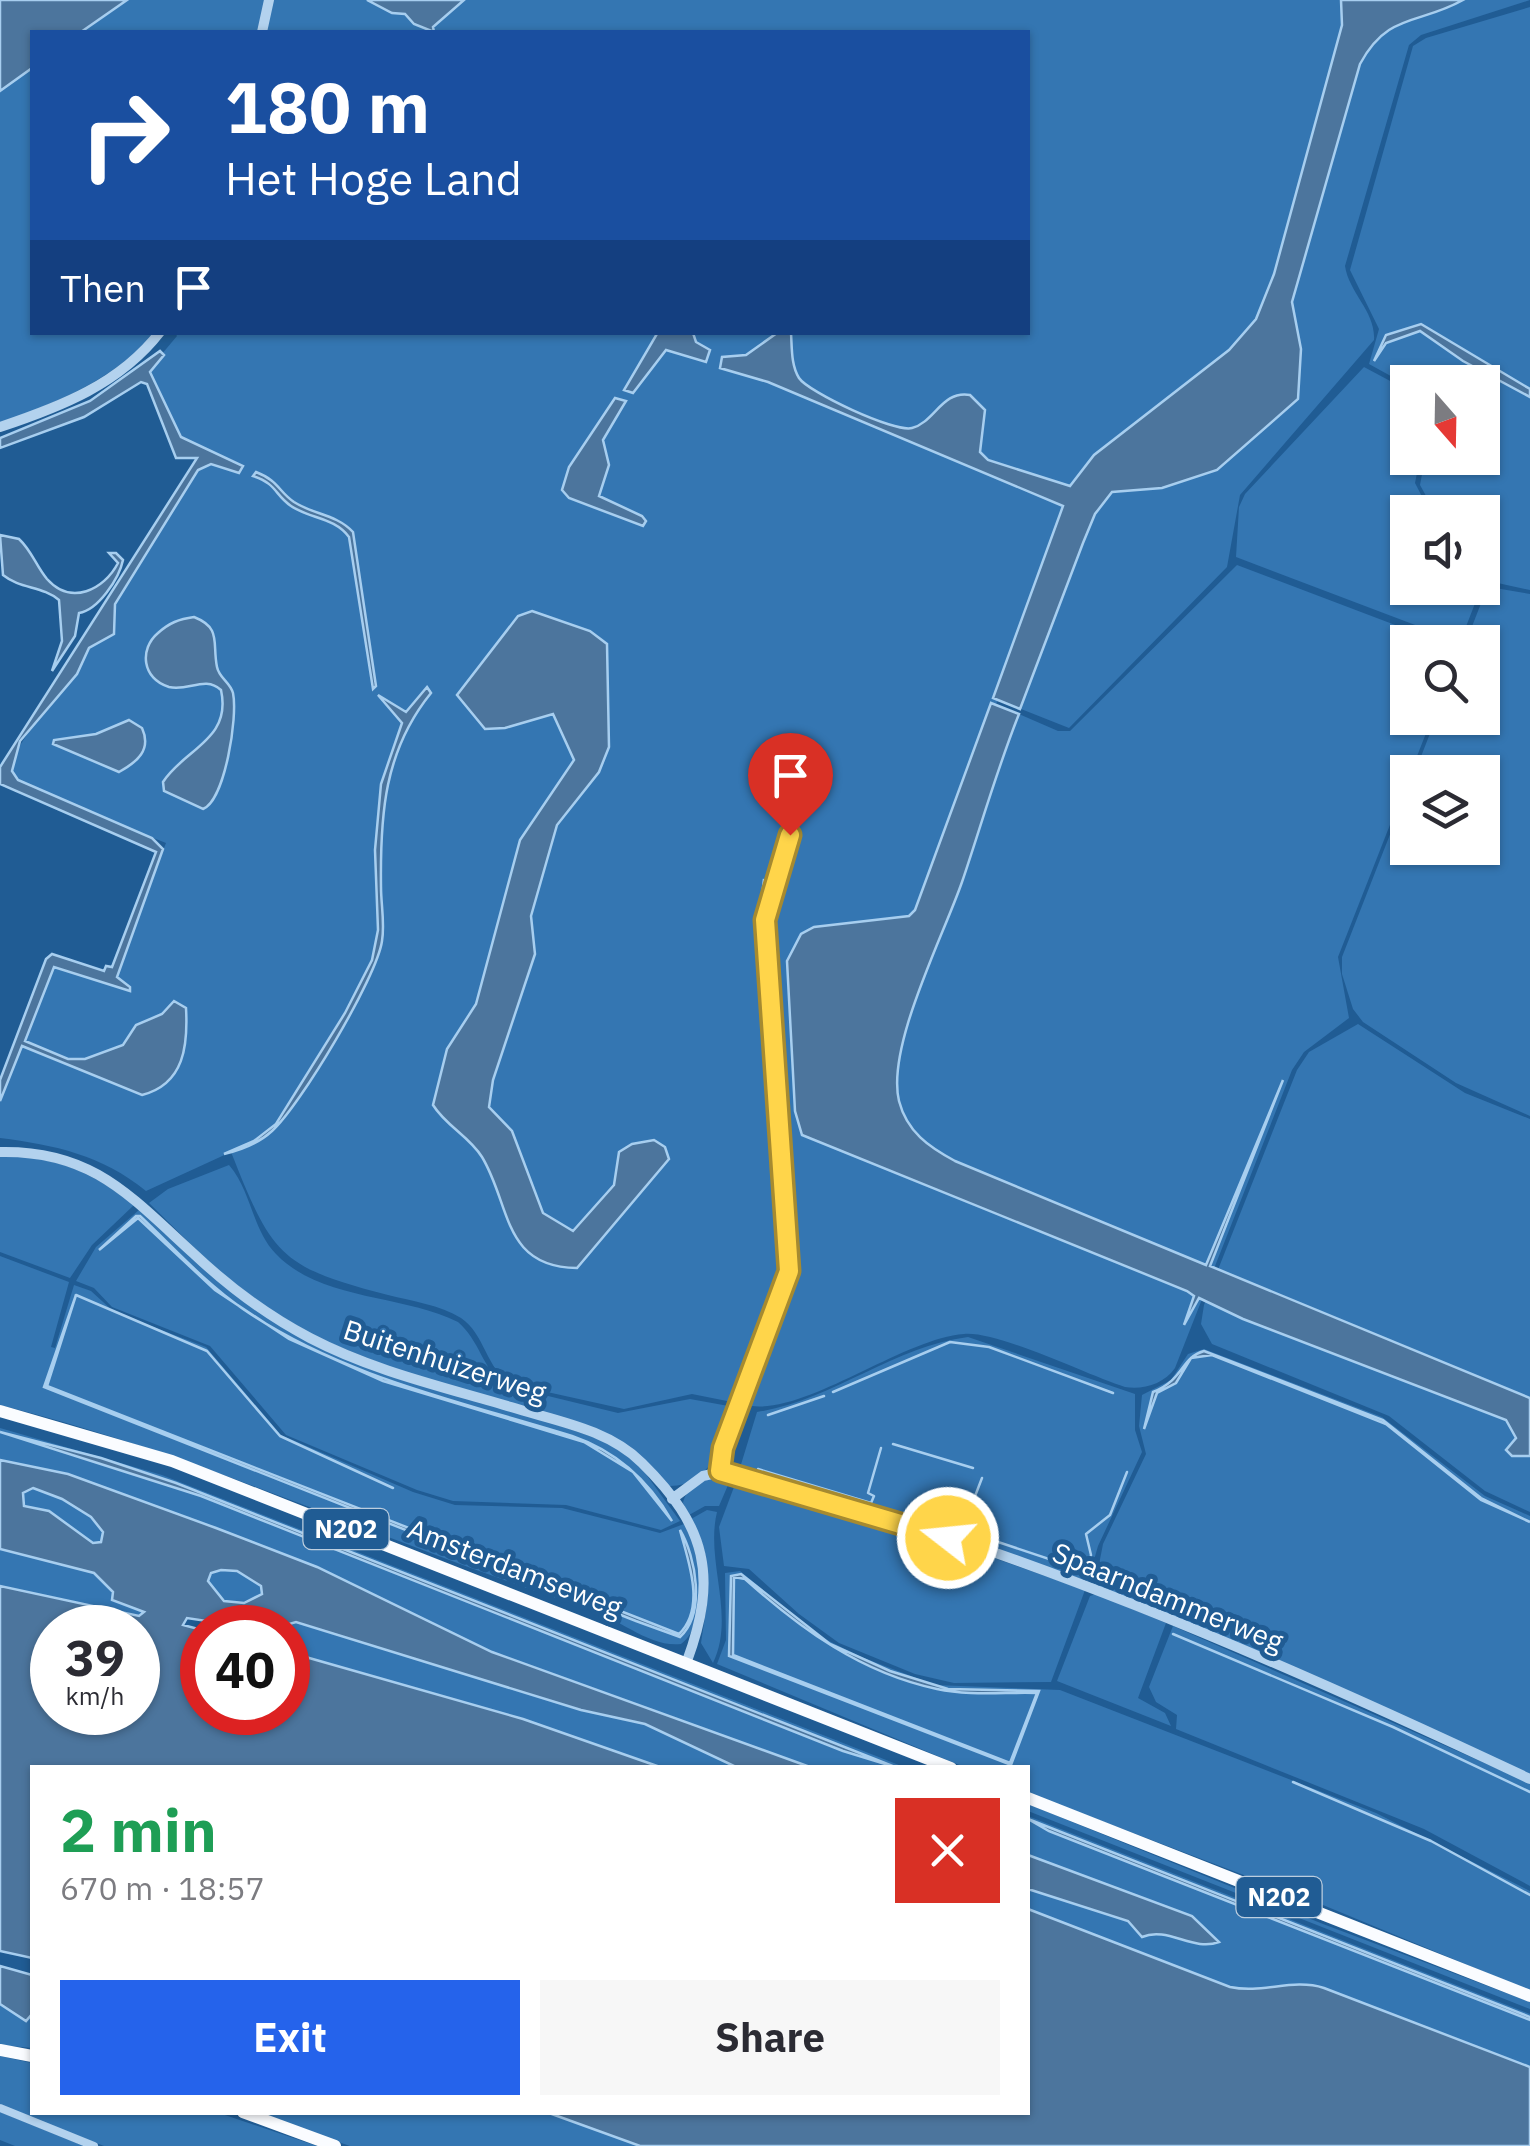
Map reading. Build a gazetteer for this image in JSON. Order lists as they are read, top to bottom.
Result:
{
  "streets": {
    "main road": ["N202", "Amsterdamseweg"],
    "street": ["Buitenhuizerweg", "Spaarndammerweg"]
  },
  "crossings": [
    ["Buitenhuizerweg", "Amsterdamseweg"]
  ],
  "north": "bottom",
  "page": {
    "turn": ["180 m", "Het Hoge Land"],
    "then": "Then",
    "speed": "39 km/h",
    "limit": "40",
    "heading": ["2 min", "670 m · 18:57"],
    "buttons": ["Exit", "Share"]
  }
}
